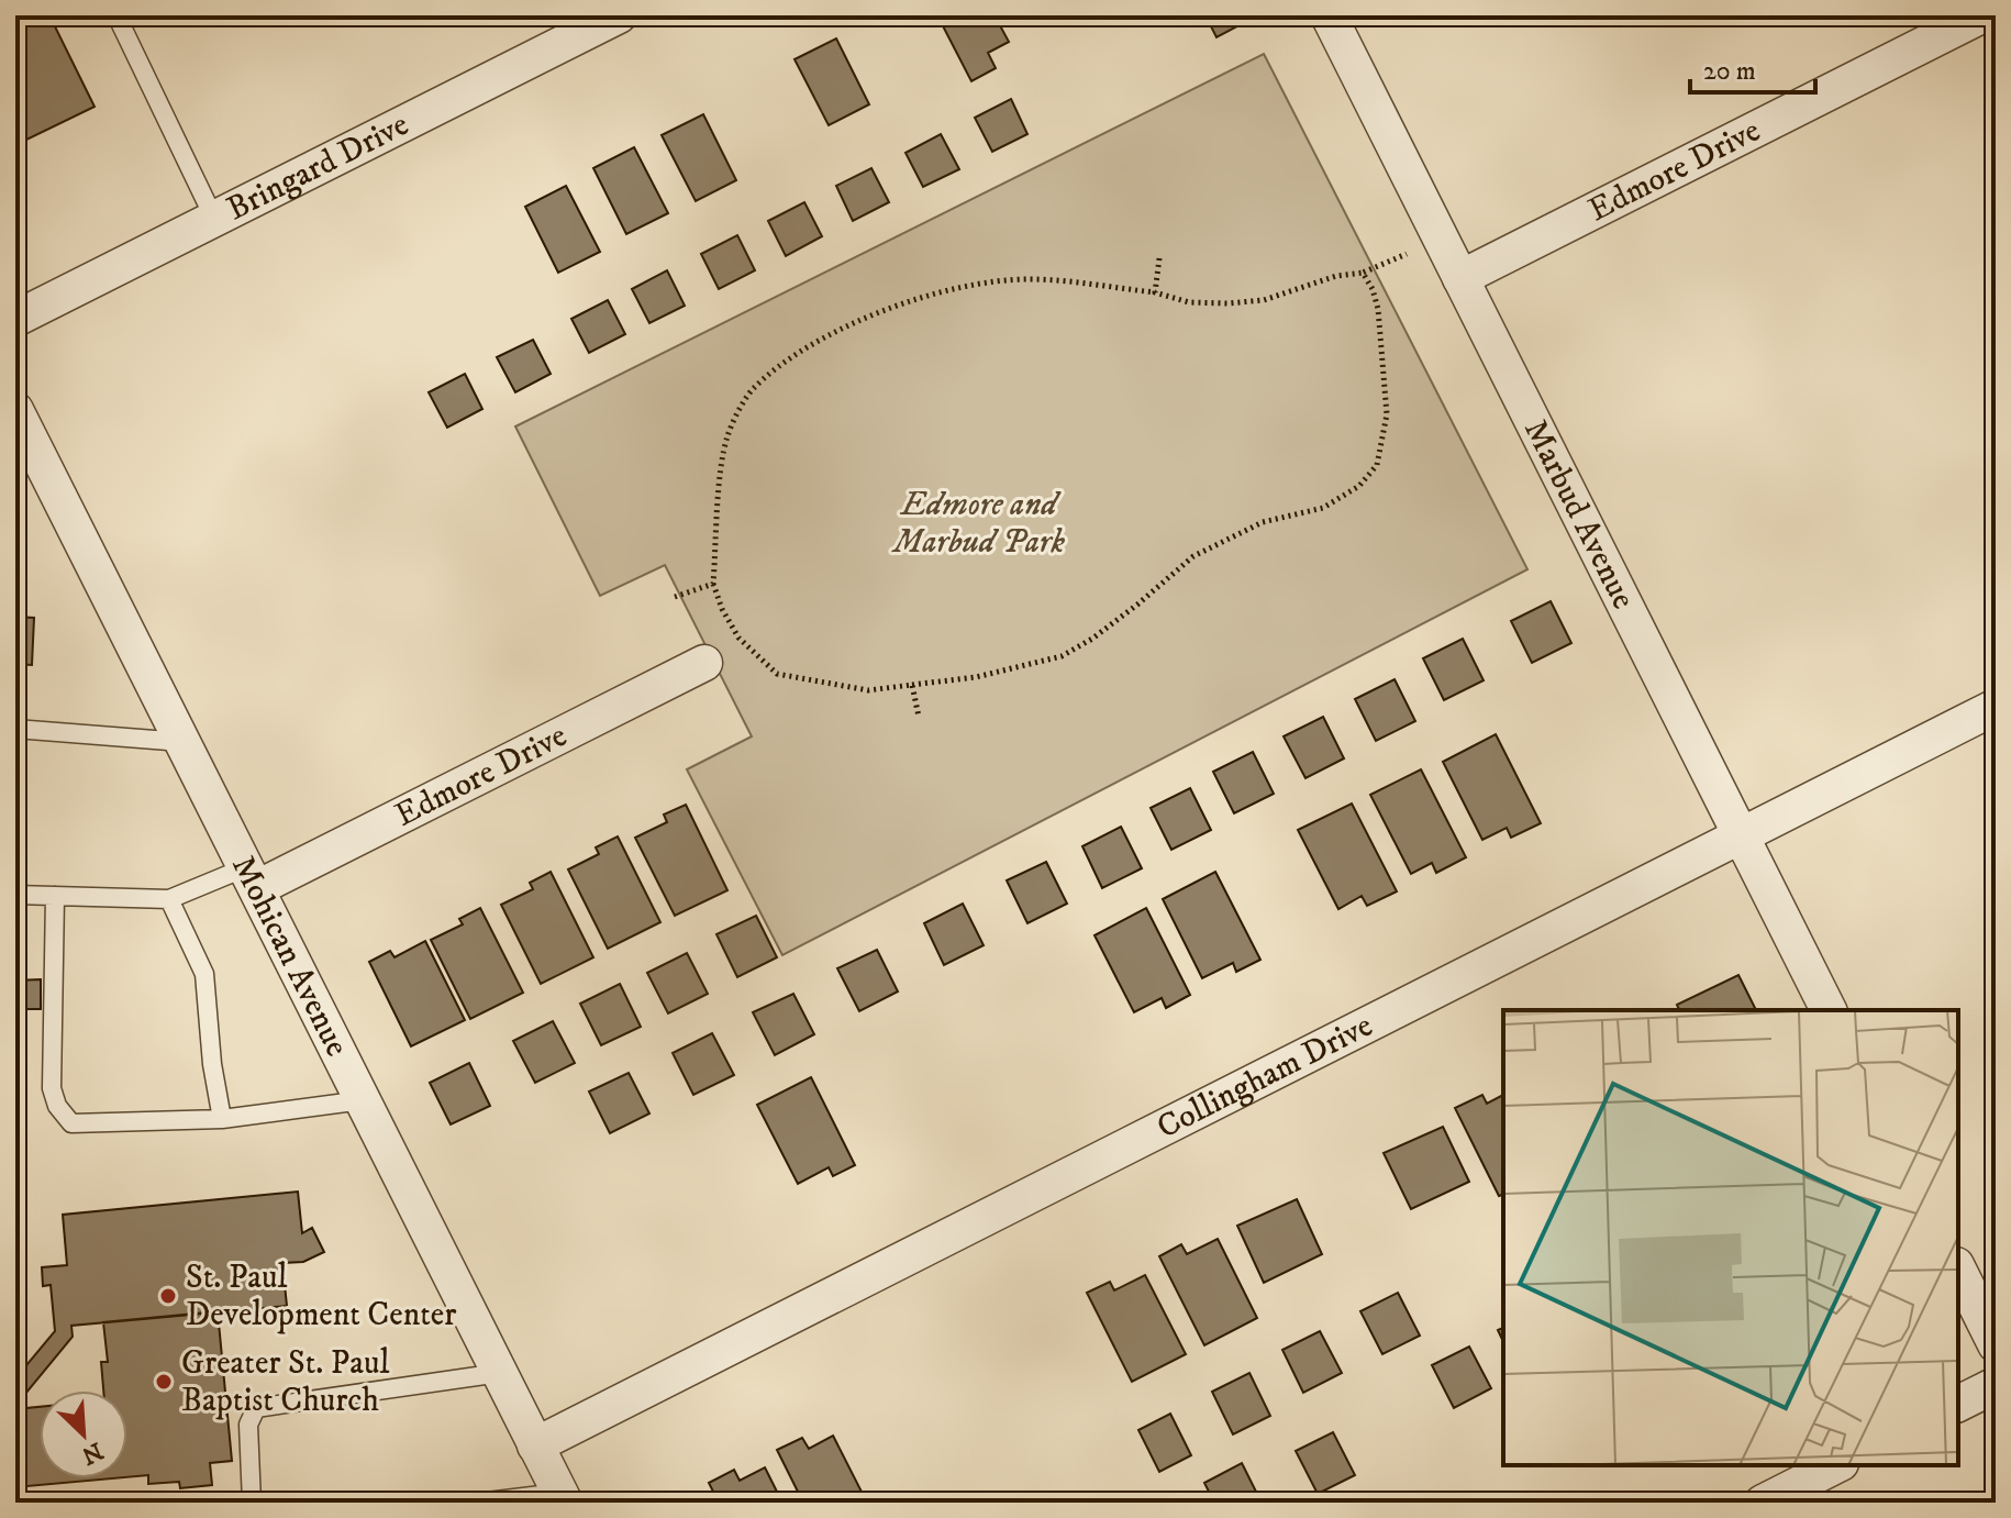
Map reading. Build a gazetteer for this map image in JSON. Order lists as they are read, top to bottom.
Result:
{
  "streets": {
    "street": [
      "Bringard Drive",
      "Edmore Drive",
      "Marbud Avenue",
      "Mohican Avenue",
      "Collingham Drive"
    ]
  },
  "crossings": [
    ["Edmore Drive", "Marbud Avenue"],
    ["Edmore Drive", "Mohican Avenue"],
    ["Marbud Avenue", "Collingham Drive"],
    ["Mohican Avenue", "Collingham Drive"]
  ],
  "parks": ["Edmore and Marbud Park"],
  "places": ["St. Paul Development Center", "Greater St. Paul Baptist Church"],
  "scale_bar": "20 m",
  "north": "bottom right"
}
